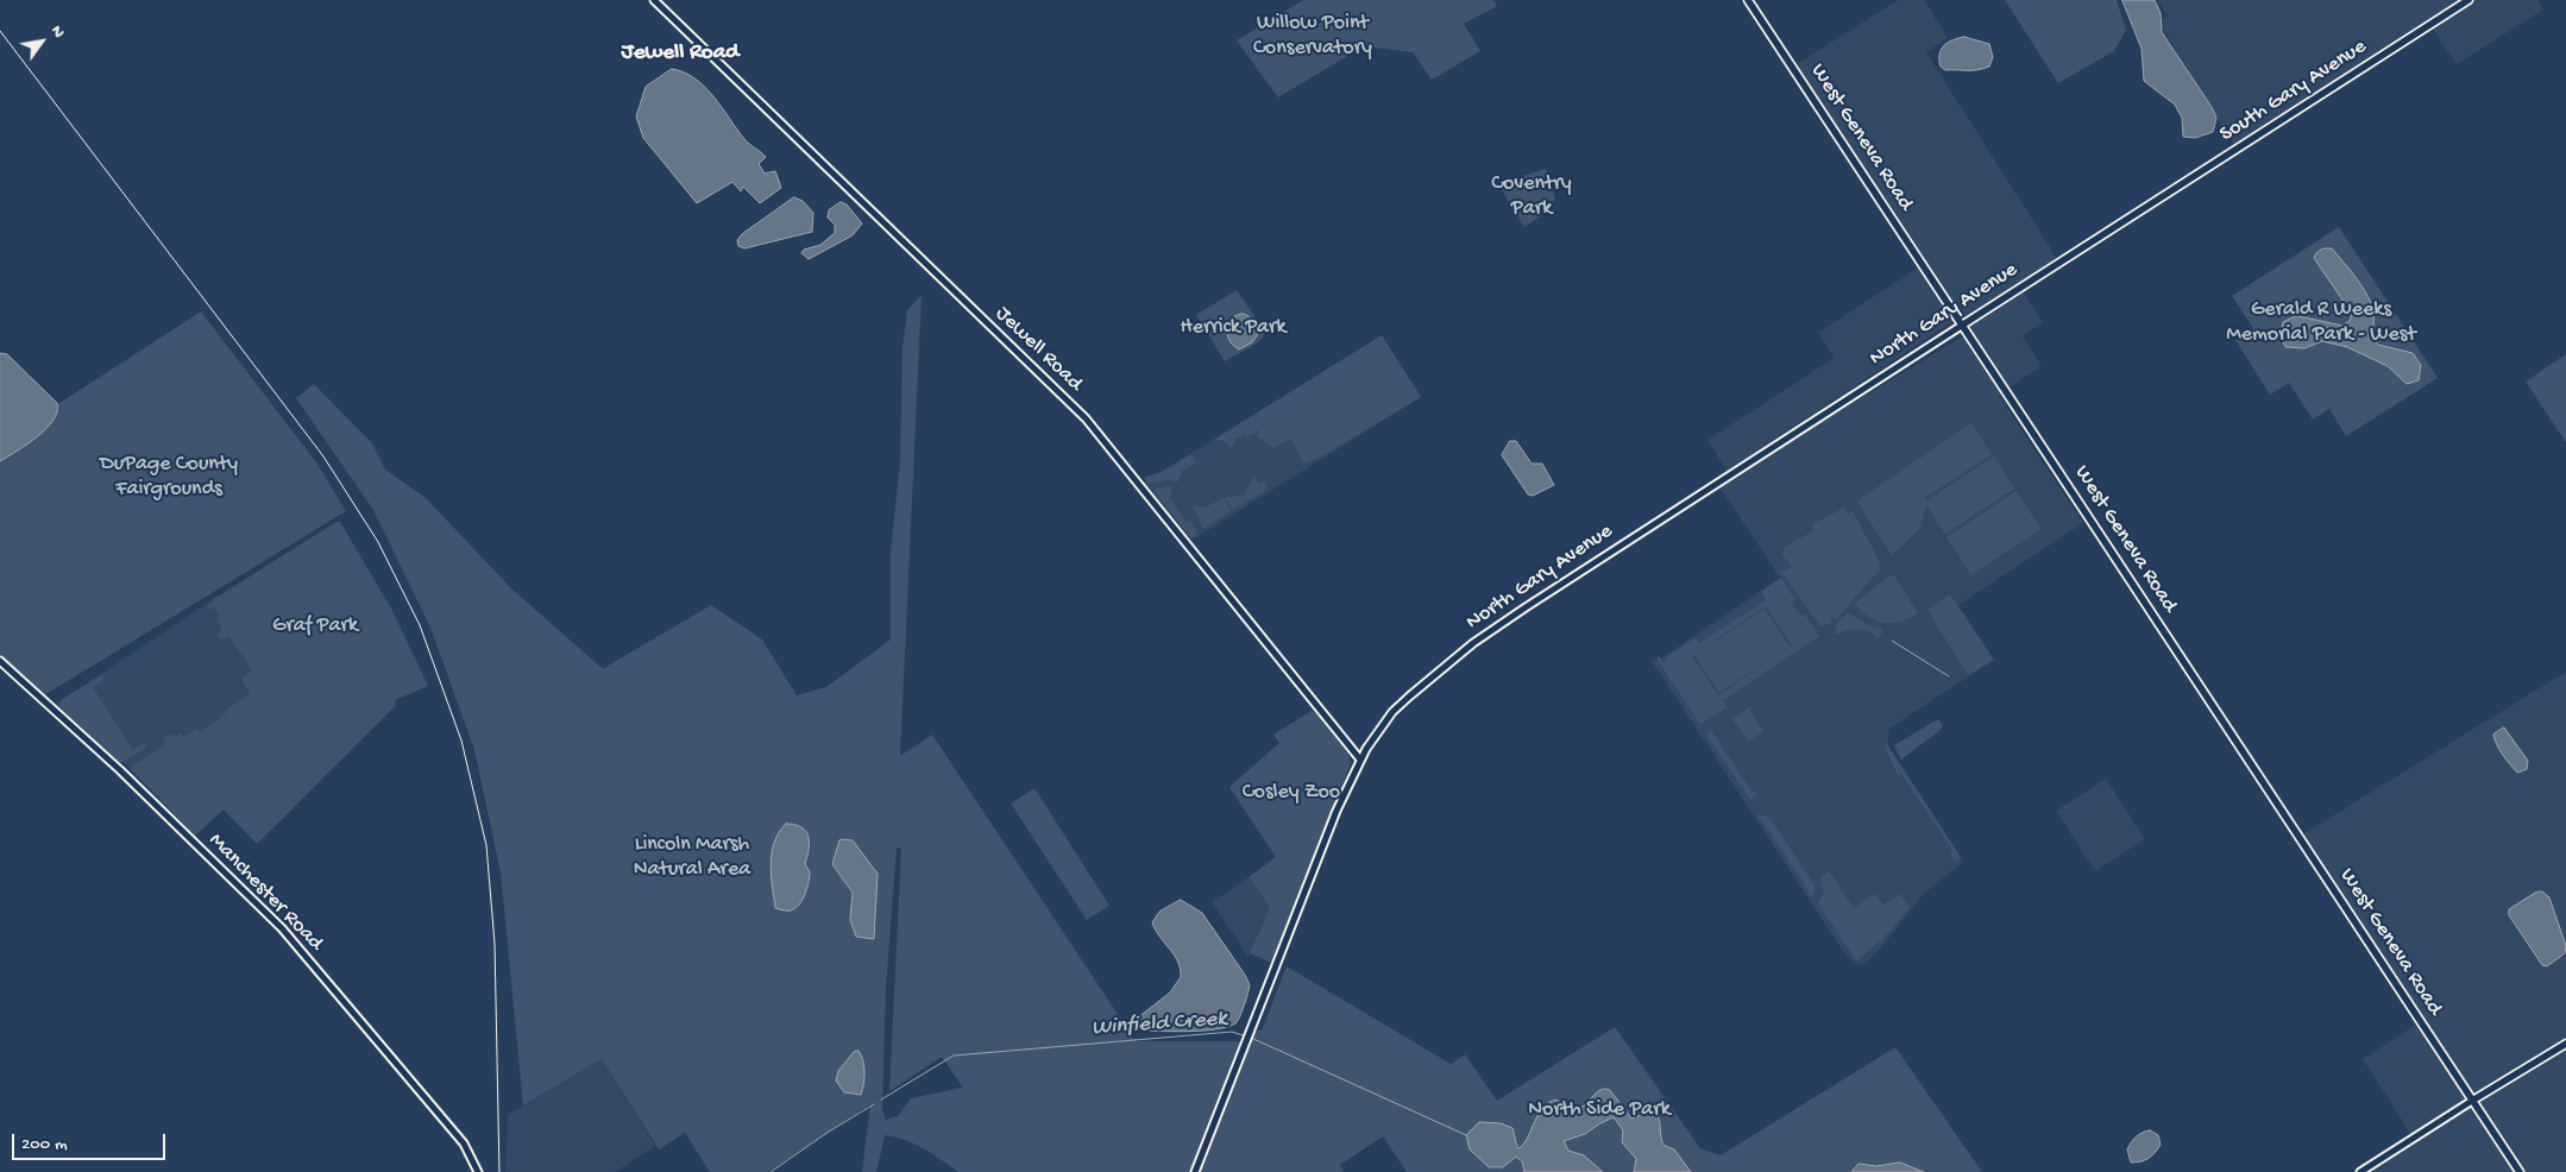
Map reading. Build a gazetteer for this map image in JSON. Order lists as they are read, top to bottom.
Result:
{
  "streets": {
    "main road": ["South Gary Avenue", "West Geneva Road", "North Gary Avenue"],
    "street": ["Jewell Road", "Manchester Road"]
  },
  "crossings": [
    ["South Gary Avenue", "North Gary Avenue"],
    ["West Geneva Road", "North Gary Avenue"],
    ["North Gary Avenue", "Jewell Road"]
  ],
  "districts": ["Jewell Road"],
  "water": ["Winfield Creek"],
  "parks": [
    "Willow Point Conservatory",
    "Coventry Park",
    "Gerald R Weeks Memorial Park - West",
    "Herrick Park",
    "DuPage County Fairgrounds",
    "Graf Park",
    "Cosley Zoo",
    "Lincoln Marsh Natural Area",
    "North Side Park"
  ],
  "scale_bar": "200 m",
  "north": "top right"
}
